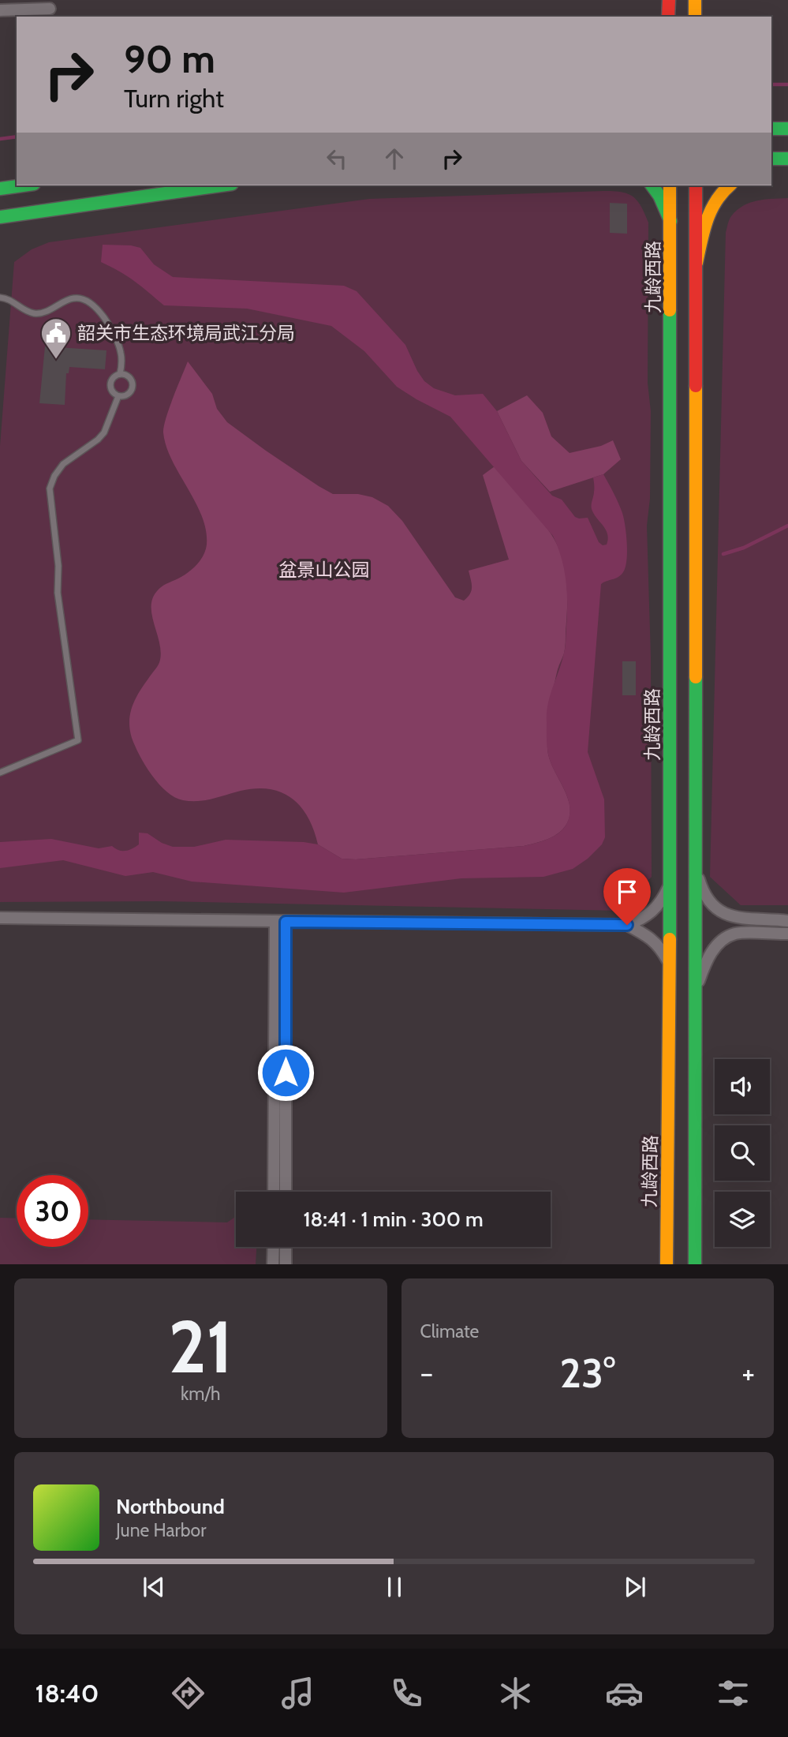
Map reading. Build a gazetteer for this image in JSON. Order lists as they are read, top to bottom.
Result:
{
  "streets": {
    "main road": ["九龄西路"]
  },
  "parks": ["盆景山公园"],
  "places": {
    "public building": ["韶关市生态环境局武江分局"]
  },
  "page": {
    "turn": ["90 m", "Turn right"],
    "limit": "30",
    "trip": "18:41 · 1 min · 300 m",
    "tile": [
      ["21", "km/h"],
      "Climate"
    ],
    "heat": ["−", "23°", "+"],
    "song": ["Northbound", "June Harbor"],
    "tabs": "18:40"
  }
}
